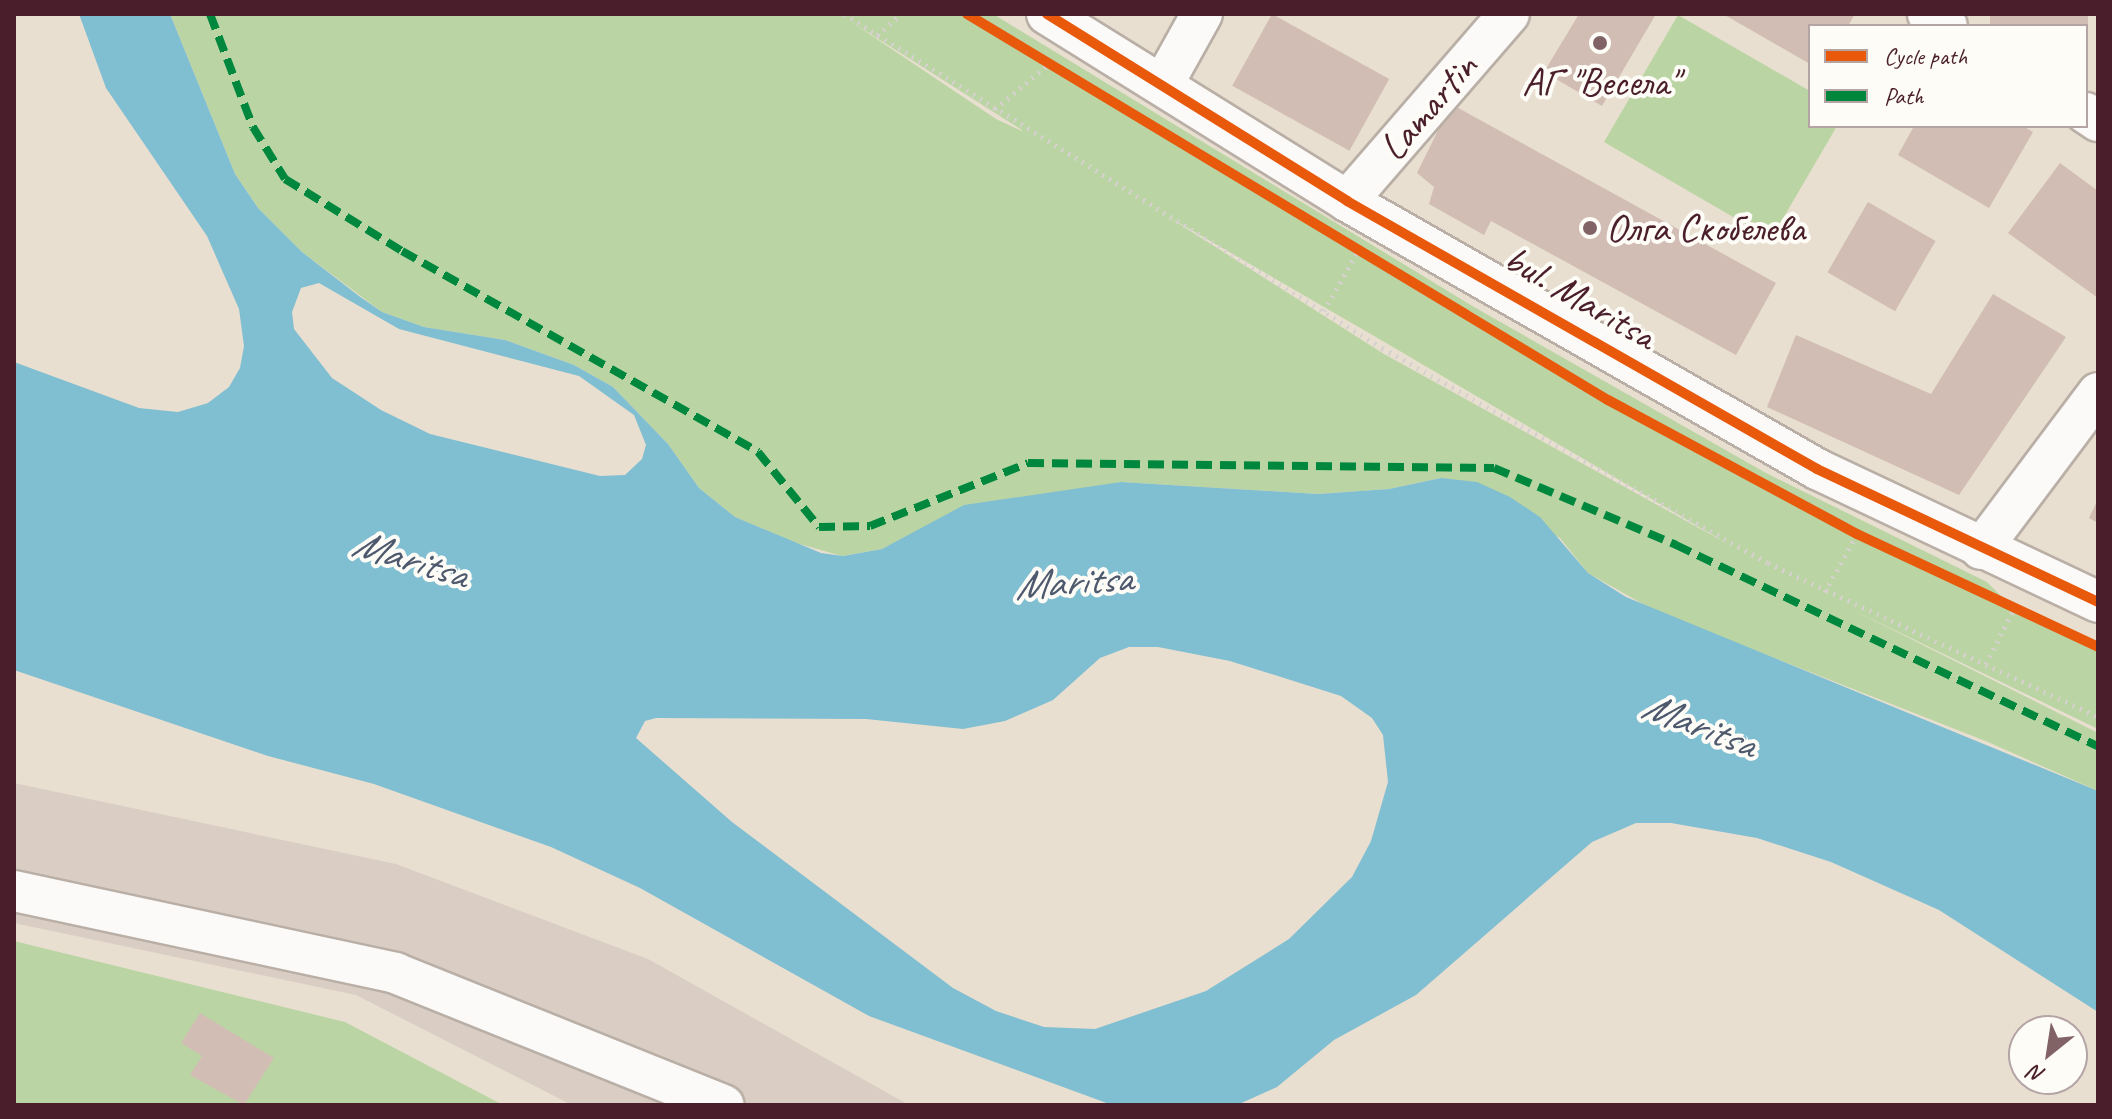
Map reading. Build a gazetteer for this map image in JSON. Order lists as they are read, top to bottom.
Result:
{
  "streets": {
    "street": ["Lamartin", "bul. Maritsa"]
  },
  "crossings": [
    ["Lamartin", "bul. Maritsa"]
  ],
  "water": ["Maritsa"],
  "places": ["АГ \"Весела\"", "Олга Скобелева"],
  "legend": ["Cycle path", "Path"],
  "north": "bottom left"
}
